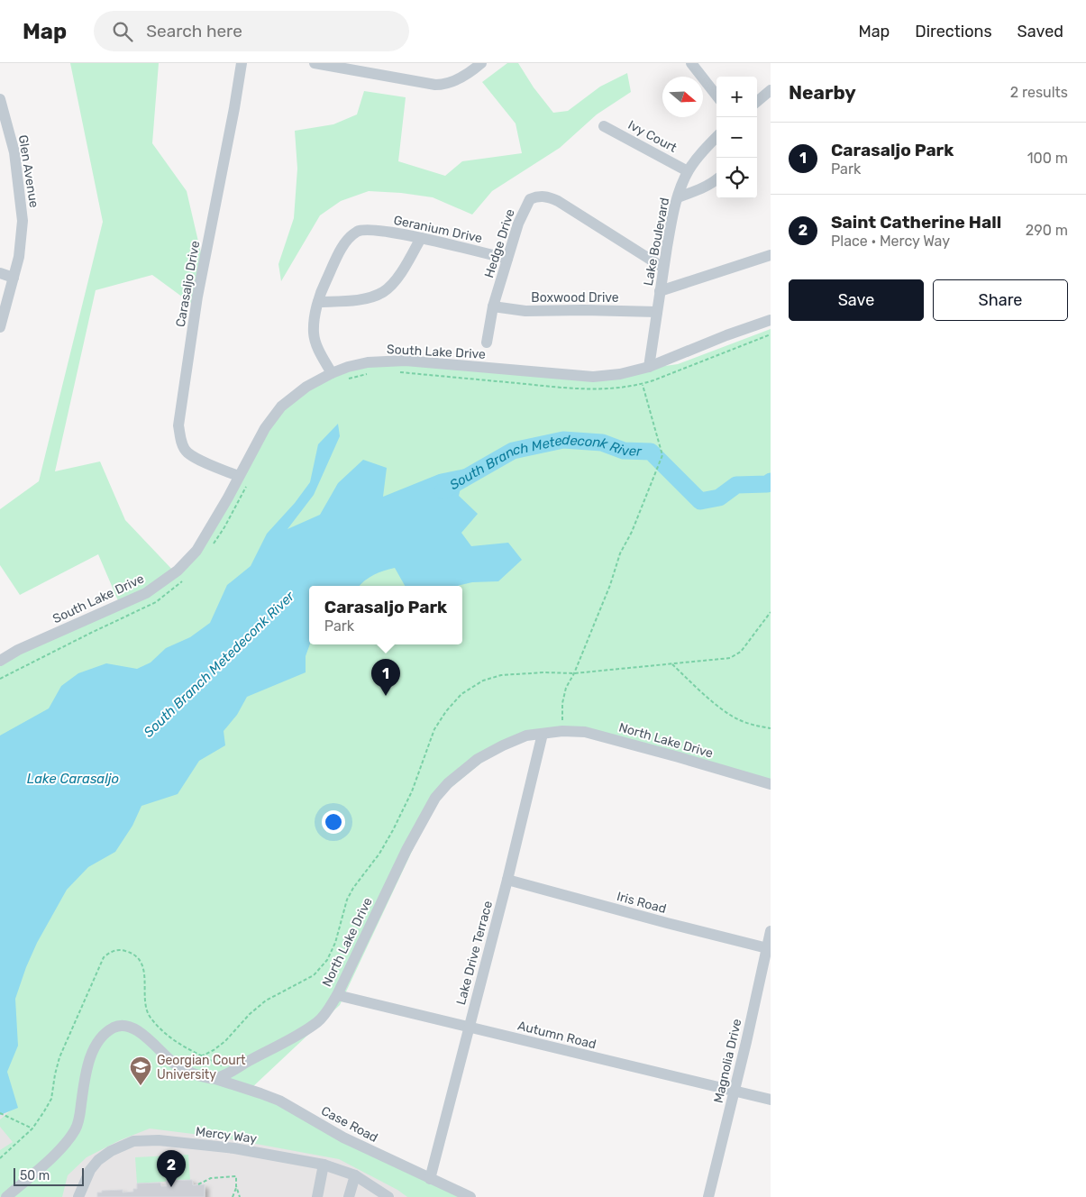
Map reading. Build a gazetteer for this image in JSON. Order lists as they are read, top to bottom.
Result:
{
  "streets": {
    "street": [
      "Ivy Court",
      "Glen Avenue",
      "Geranium Drive",
      "Lake Boulevard",
      "Hedge Drive",
      "Carasaljo Drive",
      "Boxwood Drive",
      "South Lake Drive",
      "North Lake Drive",
      "Iris Road",
      "Lake Drive Terrace",
      "Autumn Road",
      "Magnolia Drive",
      "Case Road",
      "Mercy Way"
    ]
  },
  "crossings": [
    ["Ivy Court", "Lake Boulevard"],
    ["Geranium Drive", "Hedge Drive"],
    ["Geranium Drive", "South Lake Drive"],
    ["Lake Boulevard", "Hedge Drive"],
    ["Lake Boulevard", "Boxwood Drive"],
    ["Lake Boulevard", "South Lake Drive"],
    ["Hedge Drive", "Boxwood Drive"],
    ["Carasaljo Drive", "South Lake Drive"],
    ["North Lake Drive", "Lake Drive Terrace"],
    ["North Lake Drive", "Autumn Road"],
    ["North Lake Drive", "Case Road"],
    ["Iris Road", "Lake Drive Terrace"],
    ["Iris Road", "Magnolia Drive"],
    ["Lake Drive Terrace", "Autumn Road"],
    ["Lake Drive Terrace", "Case Road"],
    ["Autumn Road", "Magnolia Drive"]
  ],
  "water": ["South Branch Metedeconk River", "Lake Carasaljo"],
  "places": {
    "school or university": ["Georgian Court University"]
  },
  "scale_bar": "50 m",
  "north": "right",
  "page": {
    "header": "Map",
    "search": "Search here",
    "nav": ["Map", "Directions", "Saved"],
    "heading": ["Nearby", "2 results"],
    "map_buttons": ["+", "−"],
    "list": [
      {
        "mark": "1",
        "name": "Carasaljo Park",
        "note": "Park",
        "value": "100 m"
      },
      {
        "mark": "2",
        "name": "Saint Catherine Hall",
        "note": "Place · Mercy Way",
        "value": "290 m"
      }
    ],
    "buttons": ["Save", "Share"],
    "popup": ["Carasaljo Park", "Park"],
    "pins": ["1", "2"],
    "scale": "50 m"
  }
}
